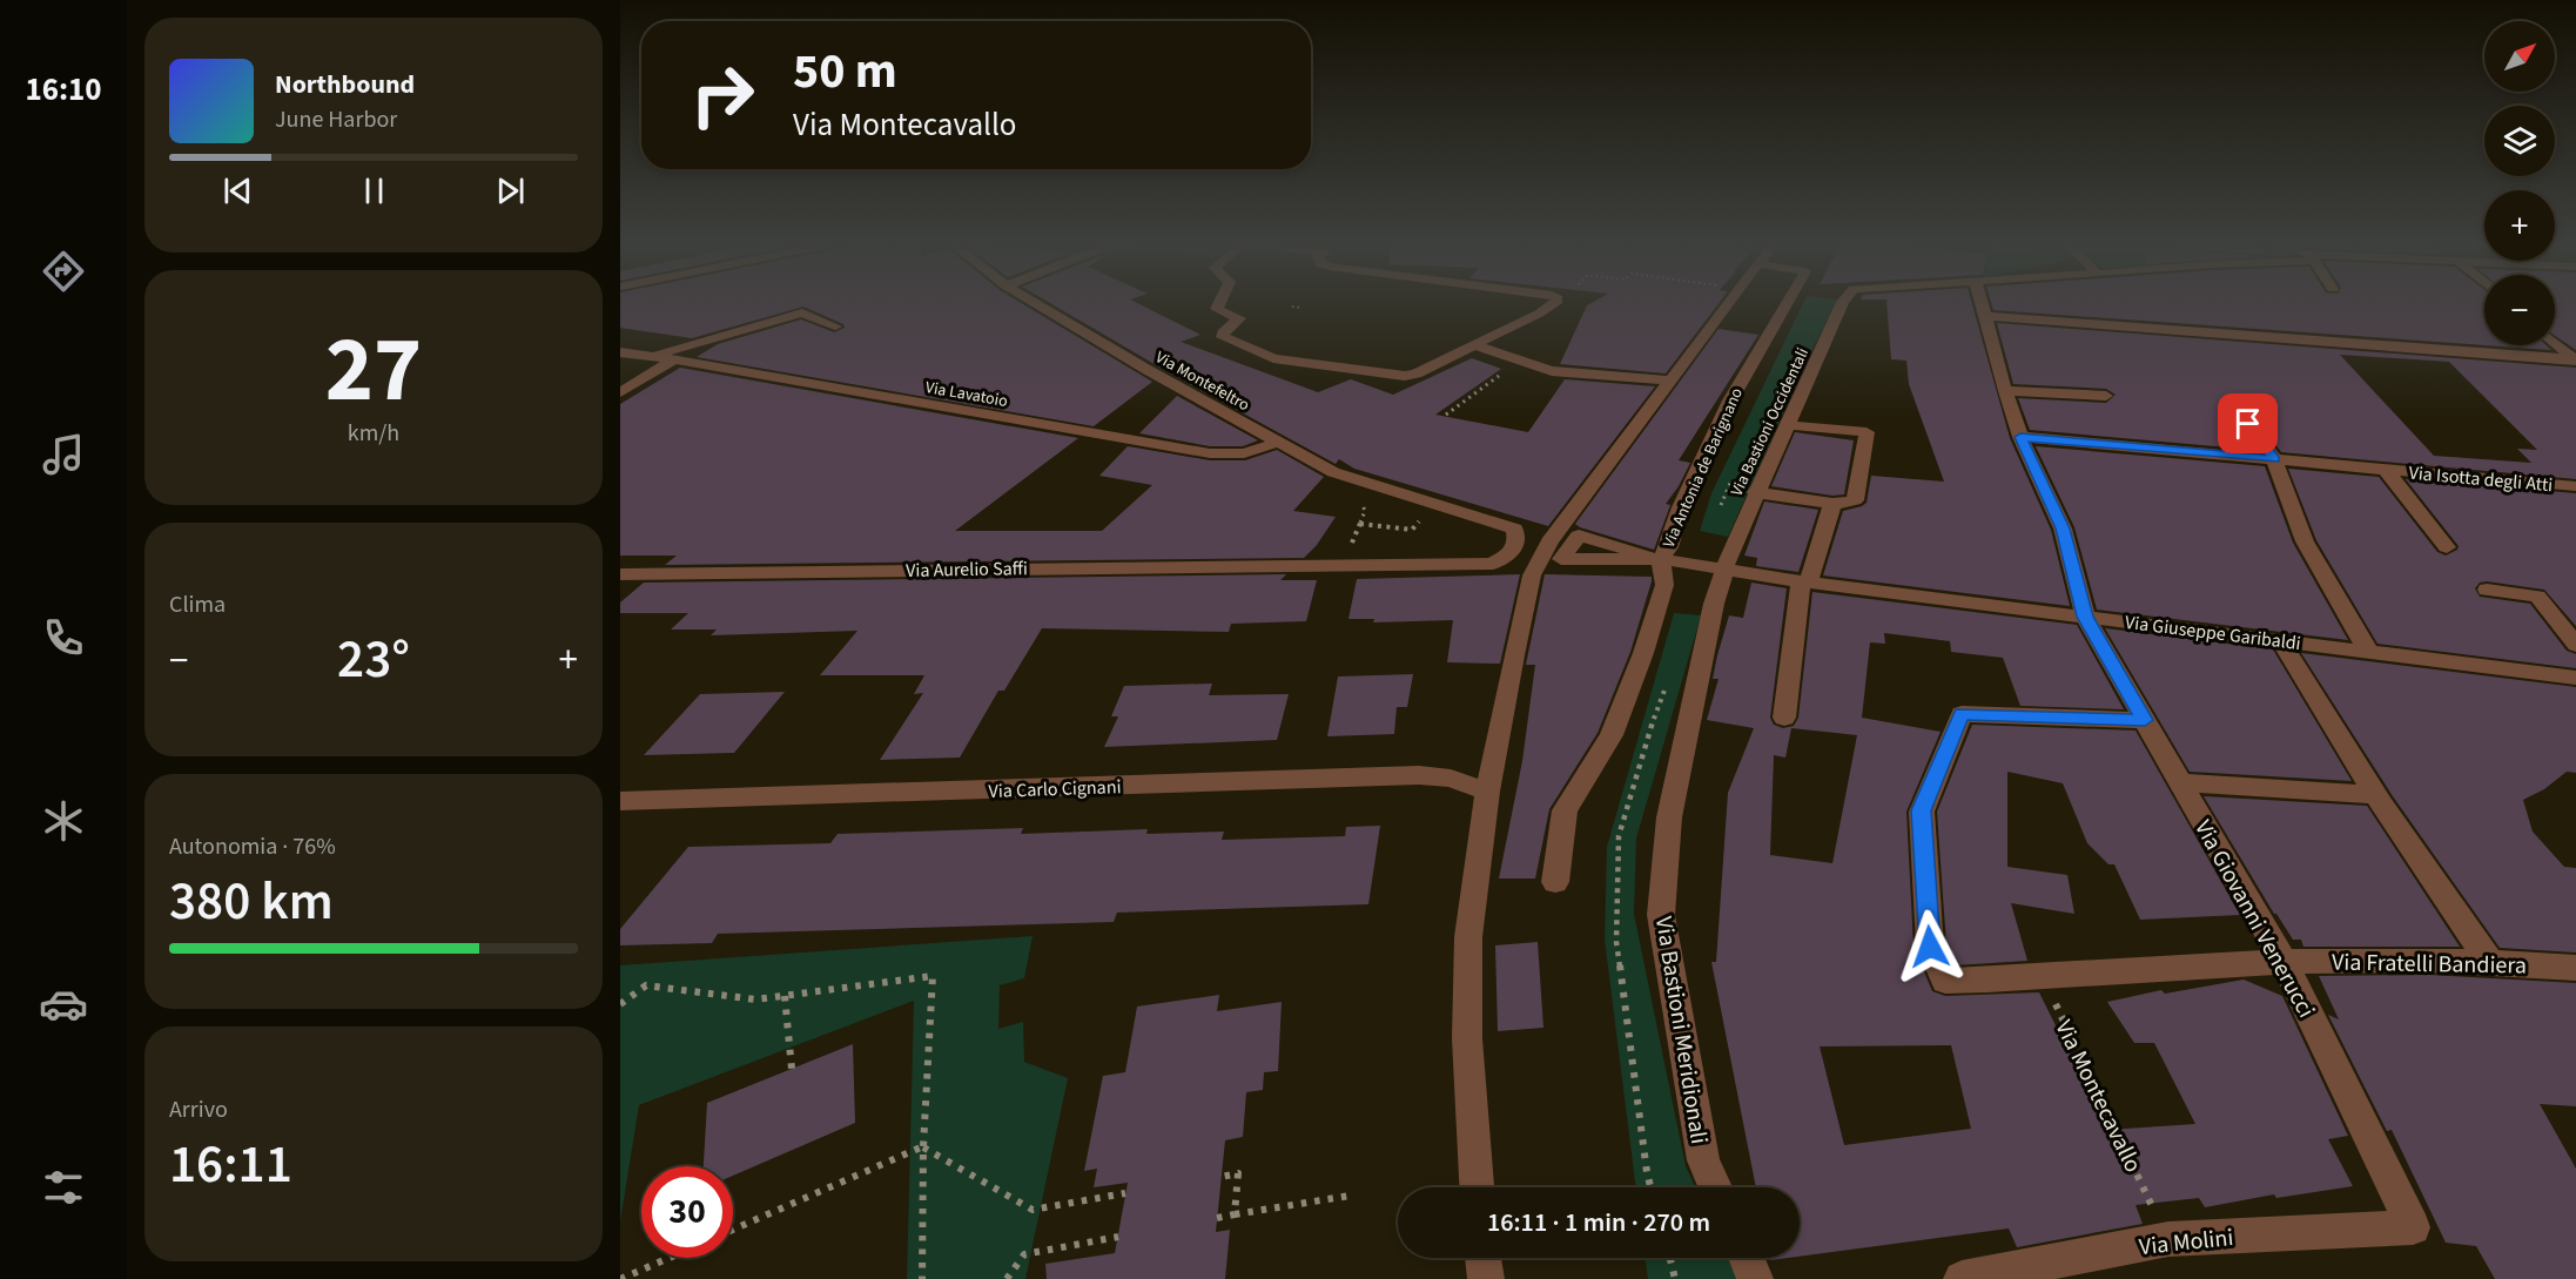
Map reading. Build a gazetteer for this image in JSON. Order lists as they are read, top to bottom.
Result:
{
  "streets": {
    "street": [
      "Via Montefeltro",
      "Via Lavatoio",
      "Via Bastioni Occidentali",
      "Via Antonia de Barignano",
      "Via Isotta degli Atti",
      "Via Aurelio Saffi",
      "Via Giuseppe Garibaldi",
      "Via Carlo Cignani",
      "Via Giovanni Venerucci",
      "Via Fratelli Bandiera",
      "Via Bastioni Meridionali",
      "Via Molini"
    ],
    "path": ["Via Montecavallo"]
  },
  "crossings": [
    ["Via Montefeltro", "Via Lavatoio"],
    ["Via Montefeltro", "Via Aurelio Saffi"],
    ["Via Bastioni Occidentali", "Via Giuseppe Garibaldi"],
    ["Via Bastioni Occidentali", "Via Bastioni Meridionali"],
    ["Via Antonia de Barignano", "Via Giuseppe Garibaldi"],
    ["Via Isotta degli Atti", "Via Giovanni Venerucci"],
    ["Via Giuseppe Garibaldi", "Via Giovanni Venerucci"],
    ["Via Giuseppe Garibaldi", "Via Bastioni Meridionali"],
    ["Via Giovanni Venerucci", "Via Fratelli Bandiera"],
    ["Via Giovanni Venerucci", "Via Molini"]
  ],
  "north": "top right",
  "page": {
    "tabs": "16:10",
    "map_buttons": ["+", "−"],
    "turn": ["50 m", "Via Montecavallo"],
    "song": ["Northbound", "June Harbor"],
    "tile": [
      ["27", "km/h"],
      "Clima",
      ["Autonomia · 76%", "380 km"],
      ["Arrivo", "16:11"]
    ],
    "heat": ["−", "23°", "+"],
    "limit": "30",
    "trip": "16:11 · 1 min · 270 m"
  }
}
